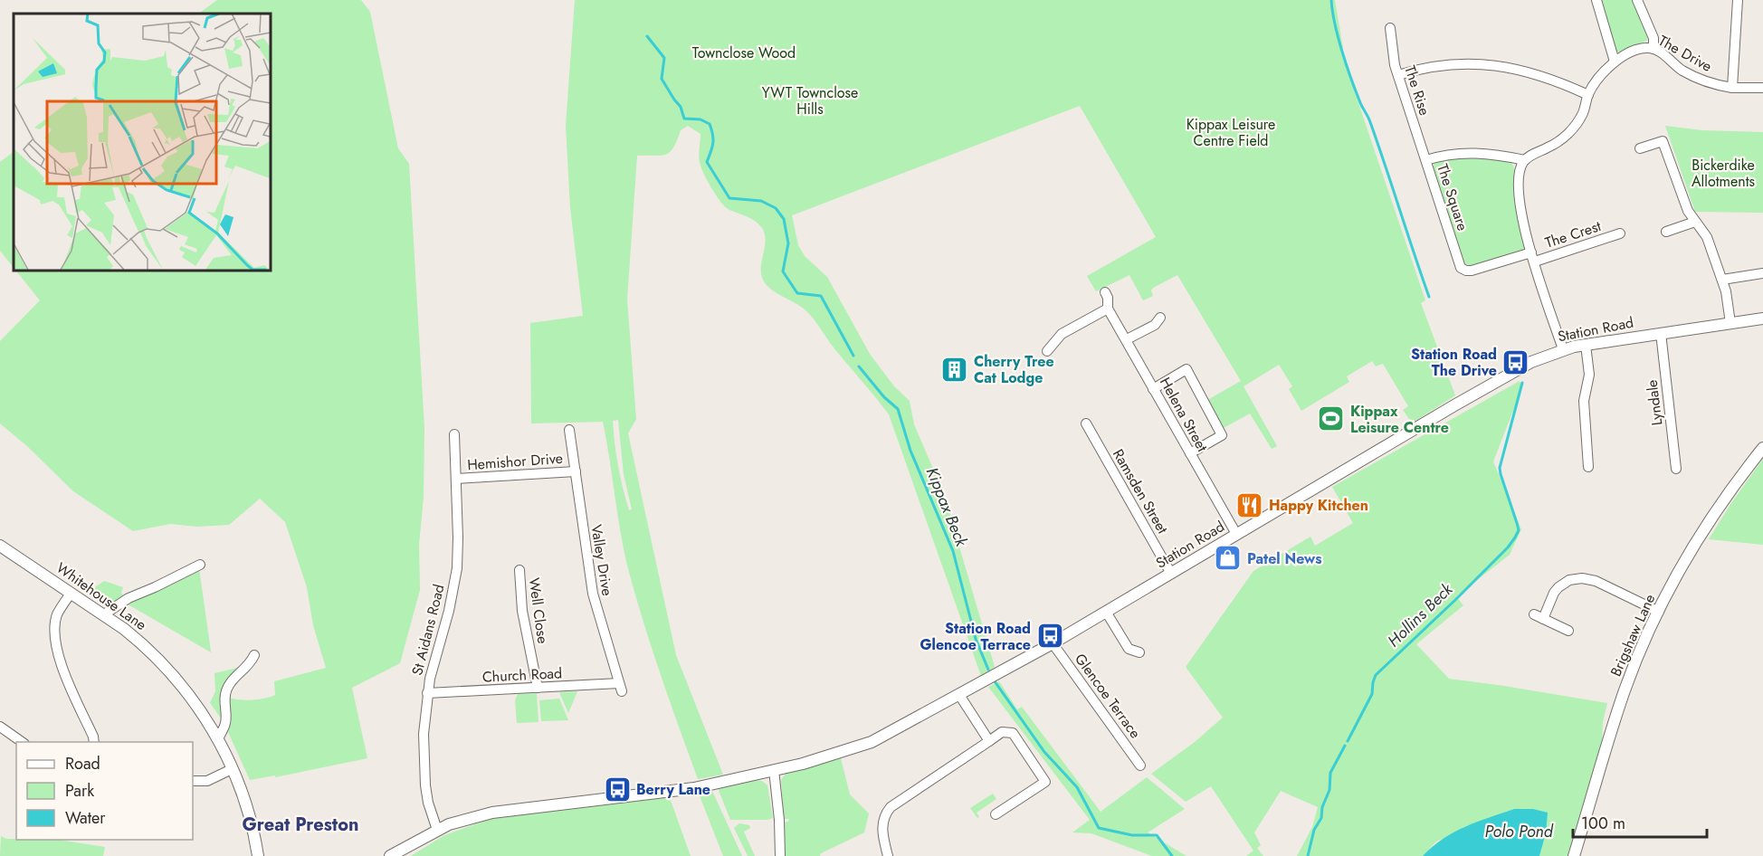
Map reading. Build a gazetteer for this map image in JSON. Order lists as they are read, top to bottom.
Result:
{
  "streets": {
    "street": [
      "The Drive",
      "The Rise",
      "The Square",
      "The Crest",
      "Station Road",
      "Lyndale",
      "Helena Street",
      "Hemishor Drive",
      "Ramsden Street",
      "Valley Drive",
      "Whitehouse Lane",
      "Well Close",
      "St Aidans Road",
      "Brigshaw Lane",
      "Church Road",
      "Glencoe Terrace"
    ]
  },
  "crossings": [
    ["The Drive", "The Square"],
    ["The Rise", "The Square"],
    ["The Square", "The Crest"],
    ["Station Road", "Lyndale"],
    ["Station Road", "Helena Street"],
    ["Station Road", "Ramsden Street"],
    ["Station Road", "Glencoe Terrace"],
    ["Hemishor Drive", "Valley Drive"],
    ["Hemishor Drive", "St Aidans Road"],
    ["Valley Drive", "Church Road"],
    ["Well Close", "Church Road"],
    ["St Aidans Road", "Church Road"]
  ],
  "districts": ["Great Preston"],
  "water": ["Kippax Beck", "Hollins Beck", "Polo Pond"],
  "parks": [
    "Townclose Wood",
    "YWT Townclose Hills",
    "Kippax Leisure Centre Field",
    "Bickerdike Allotments"
  ],
  "places": {
    "bus stop": ["Station Road The Drive", "Station Road Glencoe Terrace", "Berry Lane"],
    "building": ["Cherry Tree Cat Lodge"],
    "sports": ["Kippax Leisure Centre"],
    "restaurant": ["Happy Kitchen"],
    "shop": ["Patel News"]
  },
  "legend": ["Road", "Park", "Water"],
  "scale_bar": "100 m"
}
